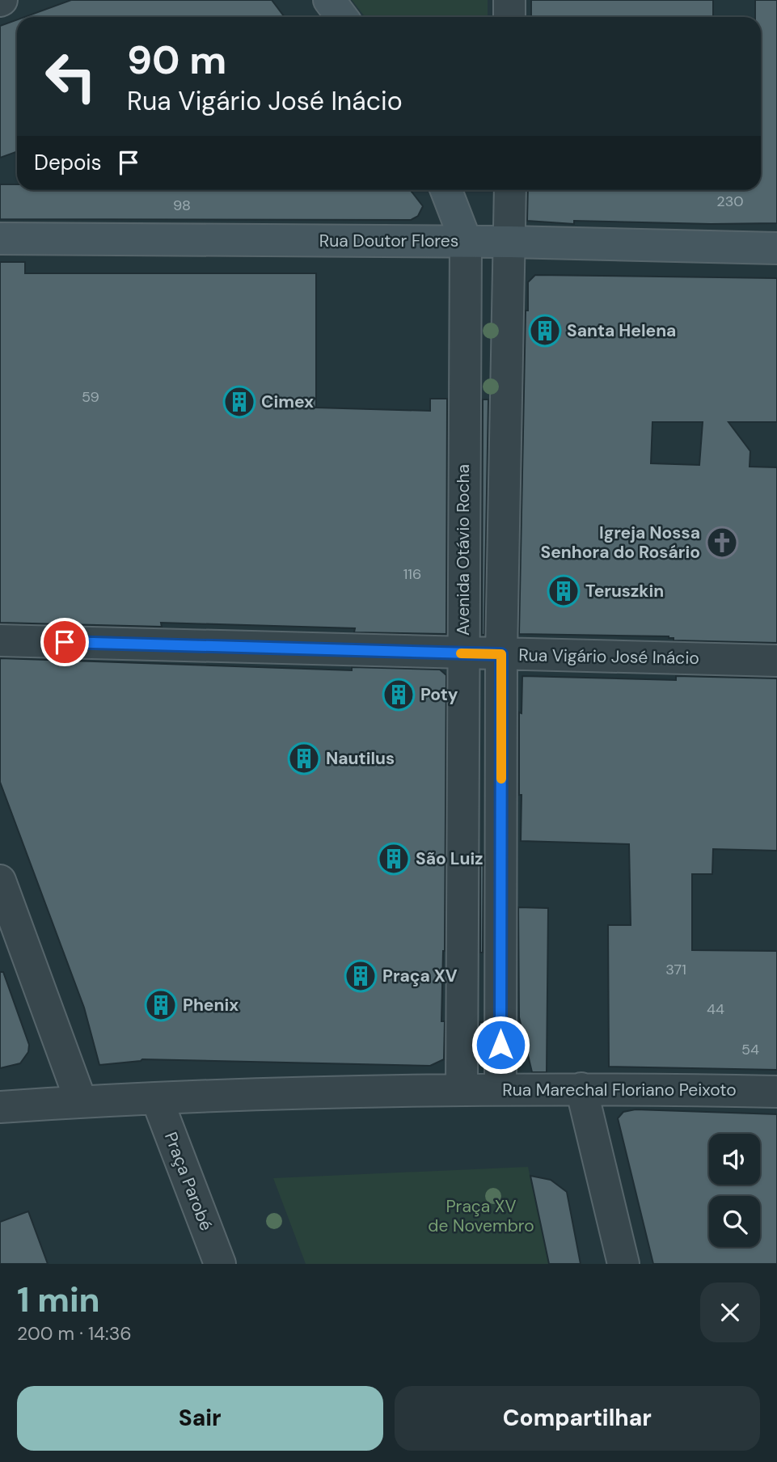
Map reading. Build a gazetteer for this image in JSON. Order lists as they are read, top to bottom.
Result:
{
  "streets": {
    "street": [
      "Rua Doutor Flores",
      "Avenida Otávio Rocha",
      "Rua Vigário José Inácio",
      "Rua Marechal Floriano Peixoto",
      "Praça Parobé"
    ]
  },
  "crossings": [
    ["Rua Doutor Flores", "Avenida Otávio Rocha"],
    ["Avenida Otávio Rocha", "Rua Vigário José Inácio"],
    ["Avenida Otávio Rocha", "Rua Marechal Floriano Peixoto"]
  ],
  "parks": ["Praça XV de Novembro"],
  "places": {
    "building": [
      "Santa Helena",
      "Cimex",
      "Teruszkin",
      "Poty",
      "Nautilus",
      "São Luiz",
      "Praça XV",
      "Phenix"
    ],
    "church": ["Igreja Nossa Senhora do Rosário"]
  },
  "house_numbers": [
    "230",
    "98",
    "59",
    "116",
    "371",
    "44",
    "54"
  ],
  "page": {
    "turn": ["90 m", "Rua Vigário José Inácio"],
    "then": "Depois",
    "heading": ["1 min", "200 m · 14:36"],
    "buttons": ["Sair", "Compartilhar"]
  }
}
